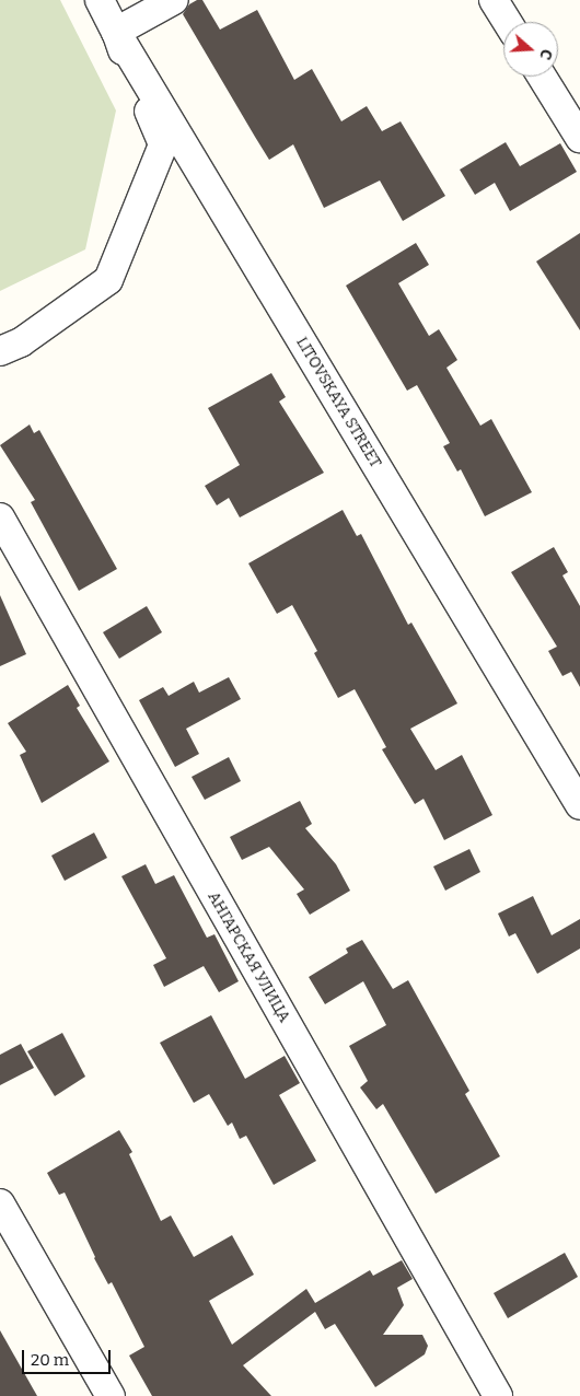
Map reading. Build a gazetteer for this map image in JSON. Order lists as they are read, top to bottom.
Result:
{
  "streets": {
    "street": ["LITOVSKAYA STREET", "АНГАРСКАЯ УЛИЦА"]
  },
  "scale_bar": "20 m",
  "north": "right"
}
